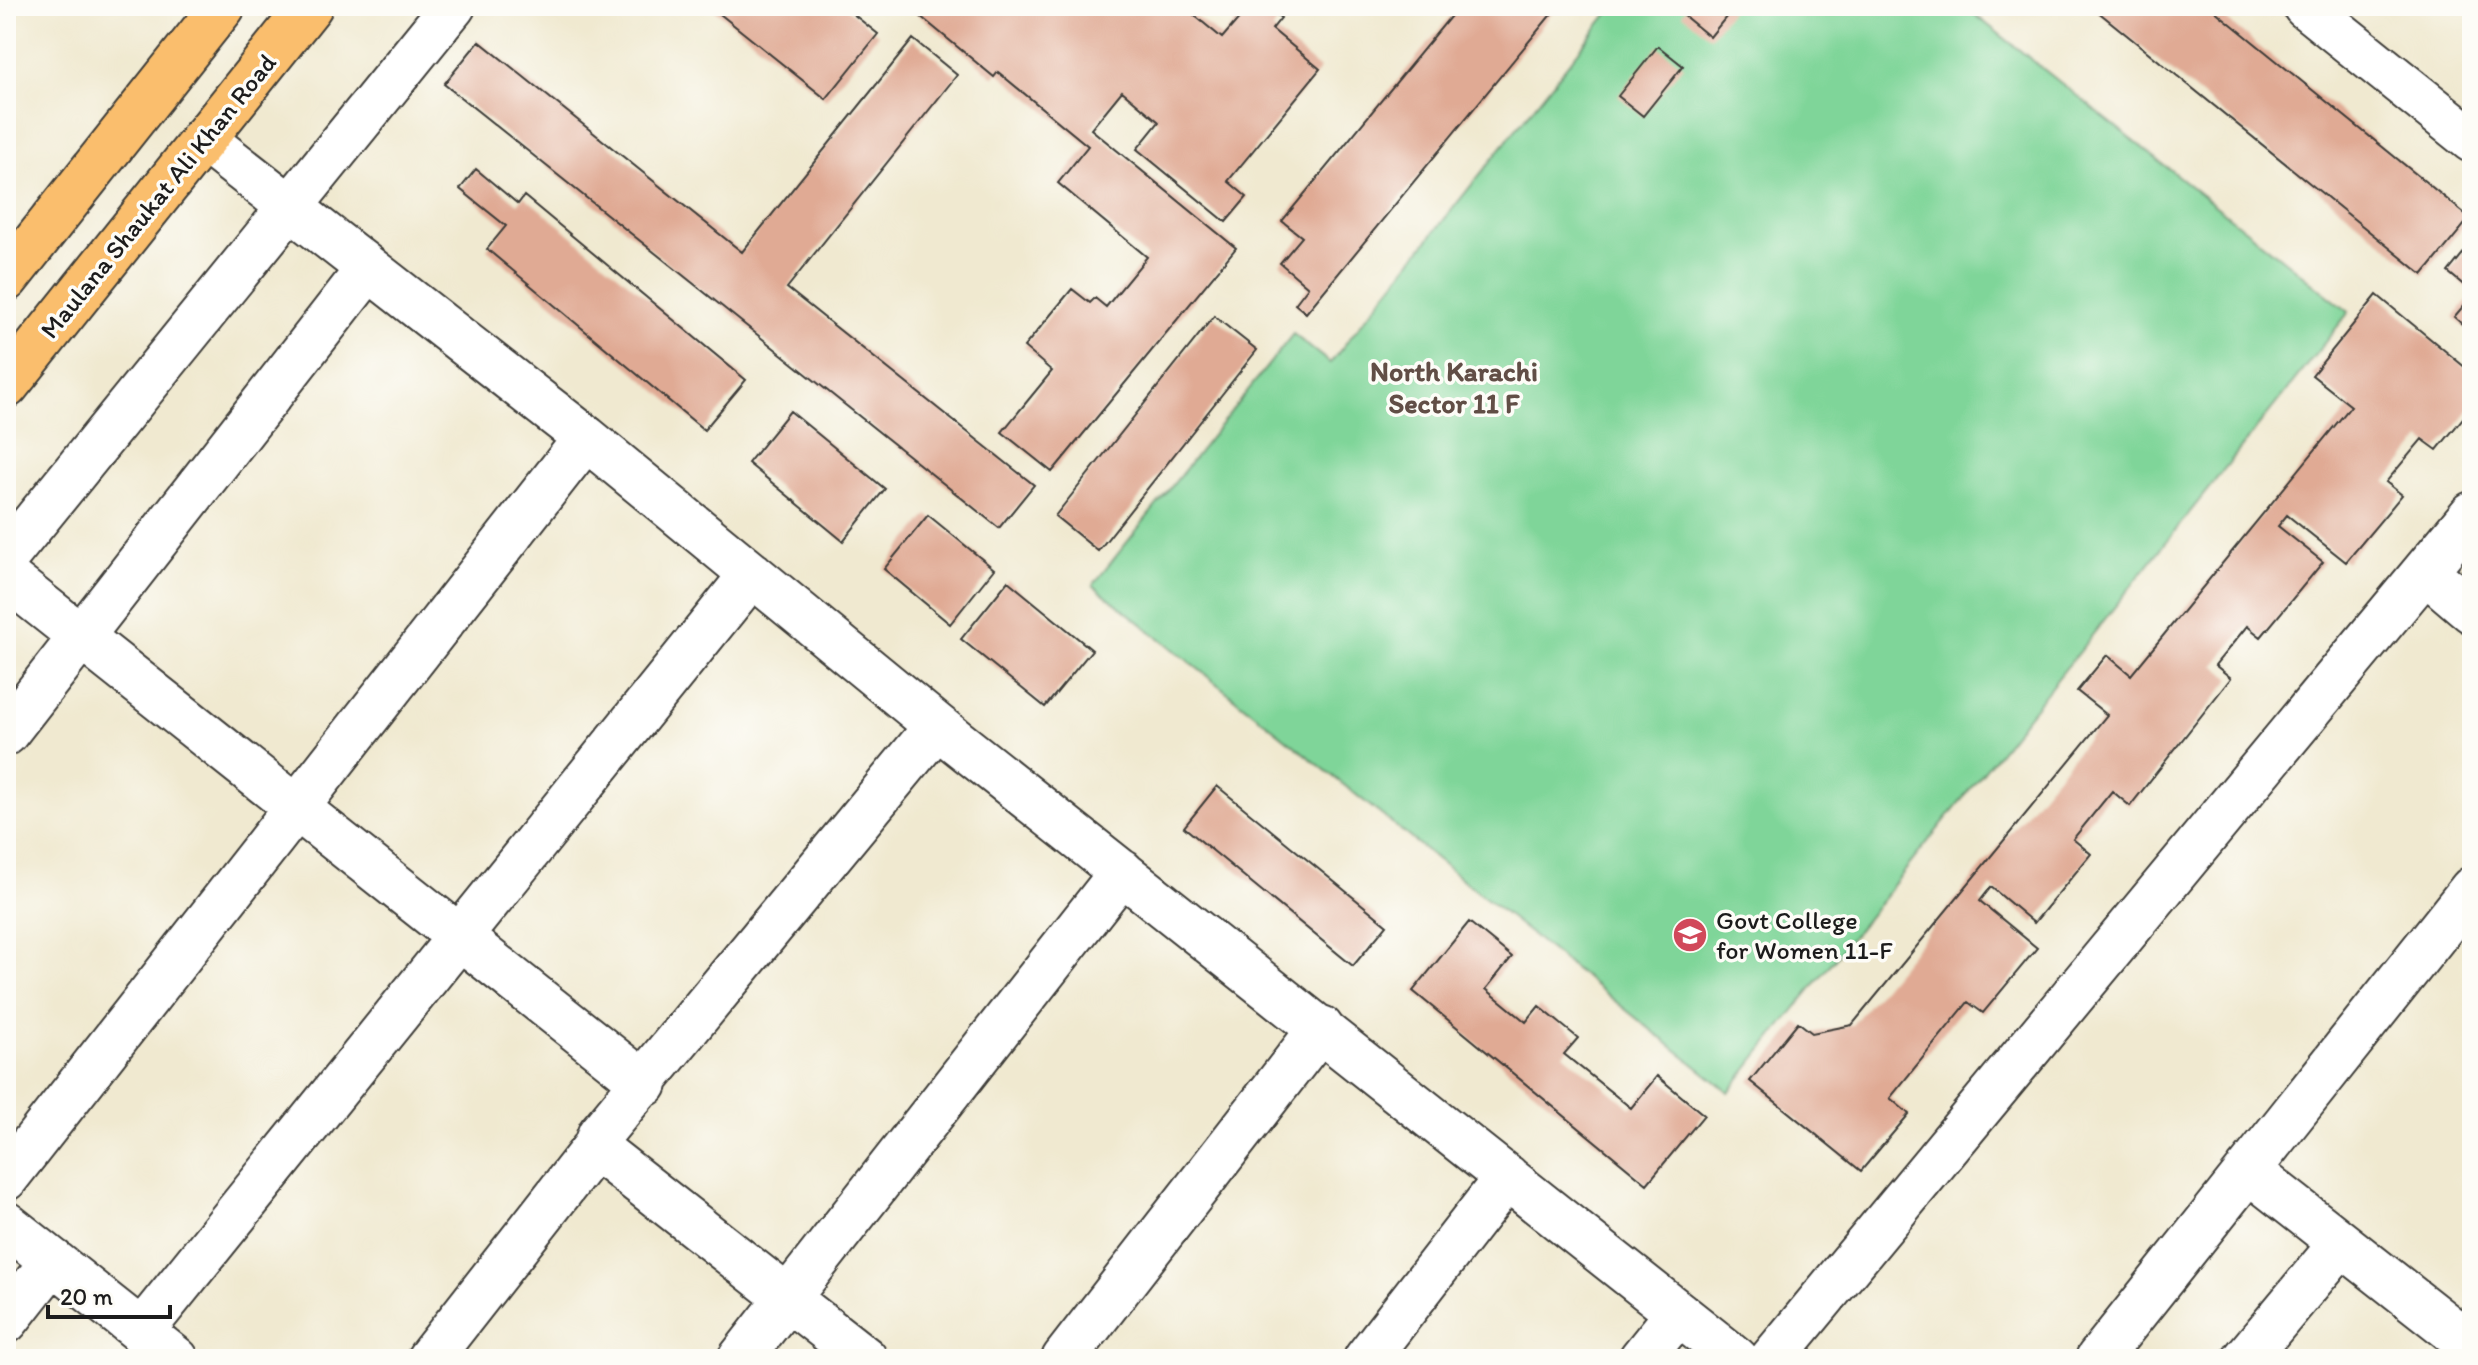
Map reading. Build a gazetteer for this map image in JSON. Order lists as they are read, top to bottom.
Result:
{
  "streets": {
    "main road": ["Maulana Shaukat Ali Khan Road"]
  },
  "districts": ["North Karachi Sector 11 F"],
  "places": {
    "school or university": ["Govt College for Women 11-F"]
  },
  "scale_bar": "20 m"
}
